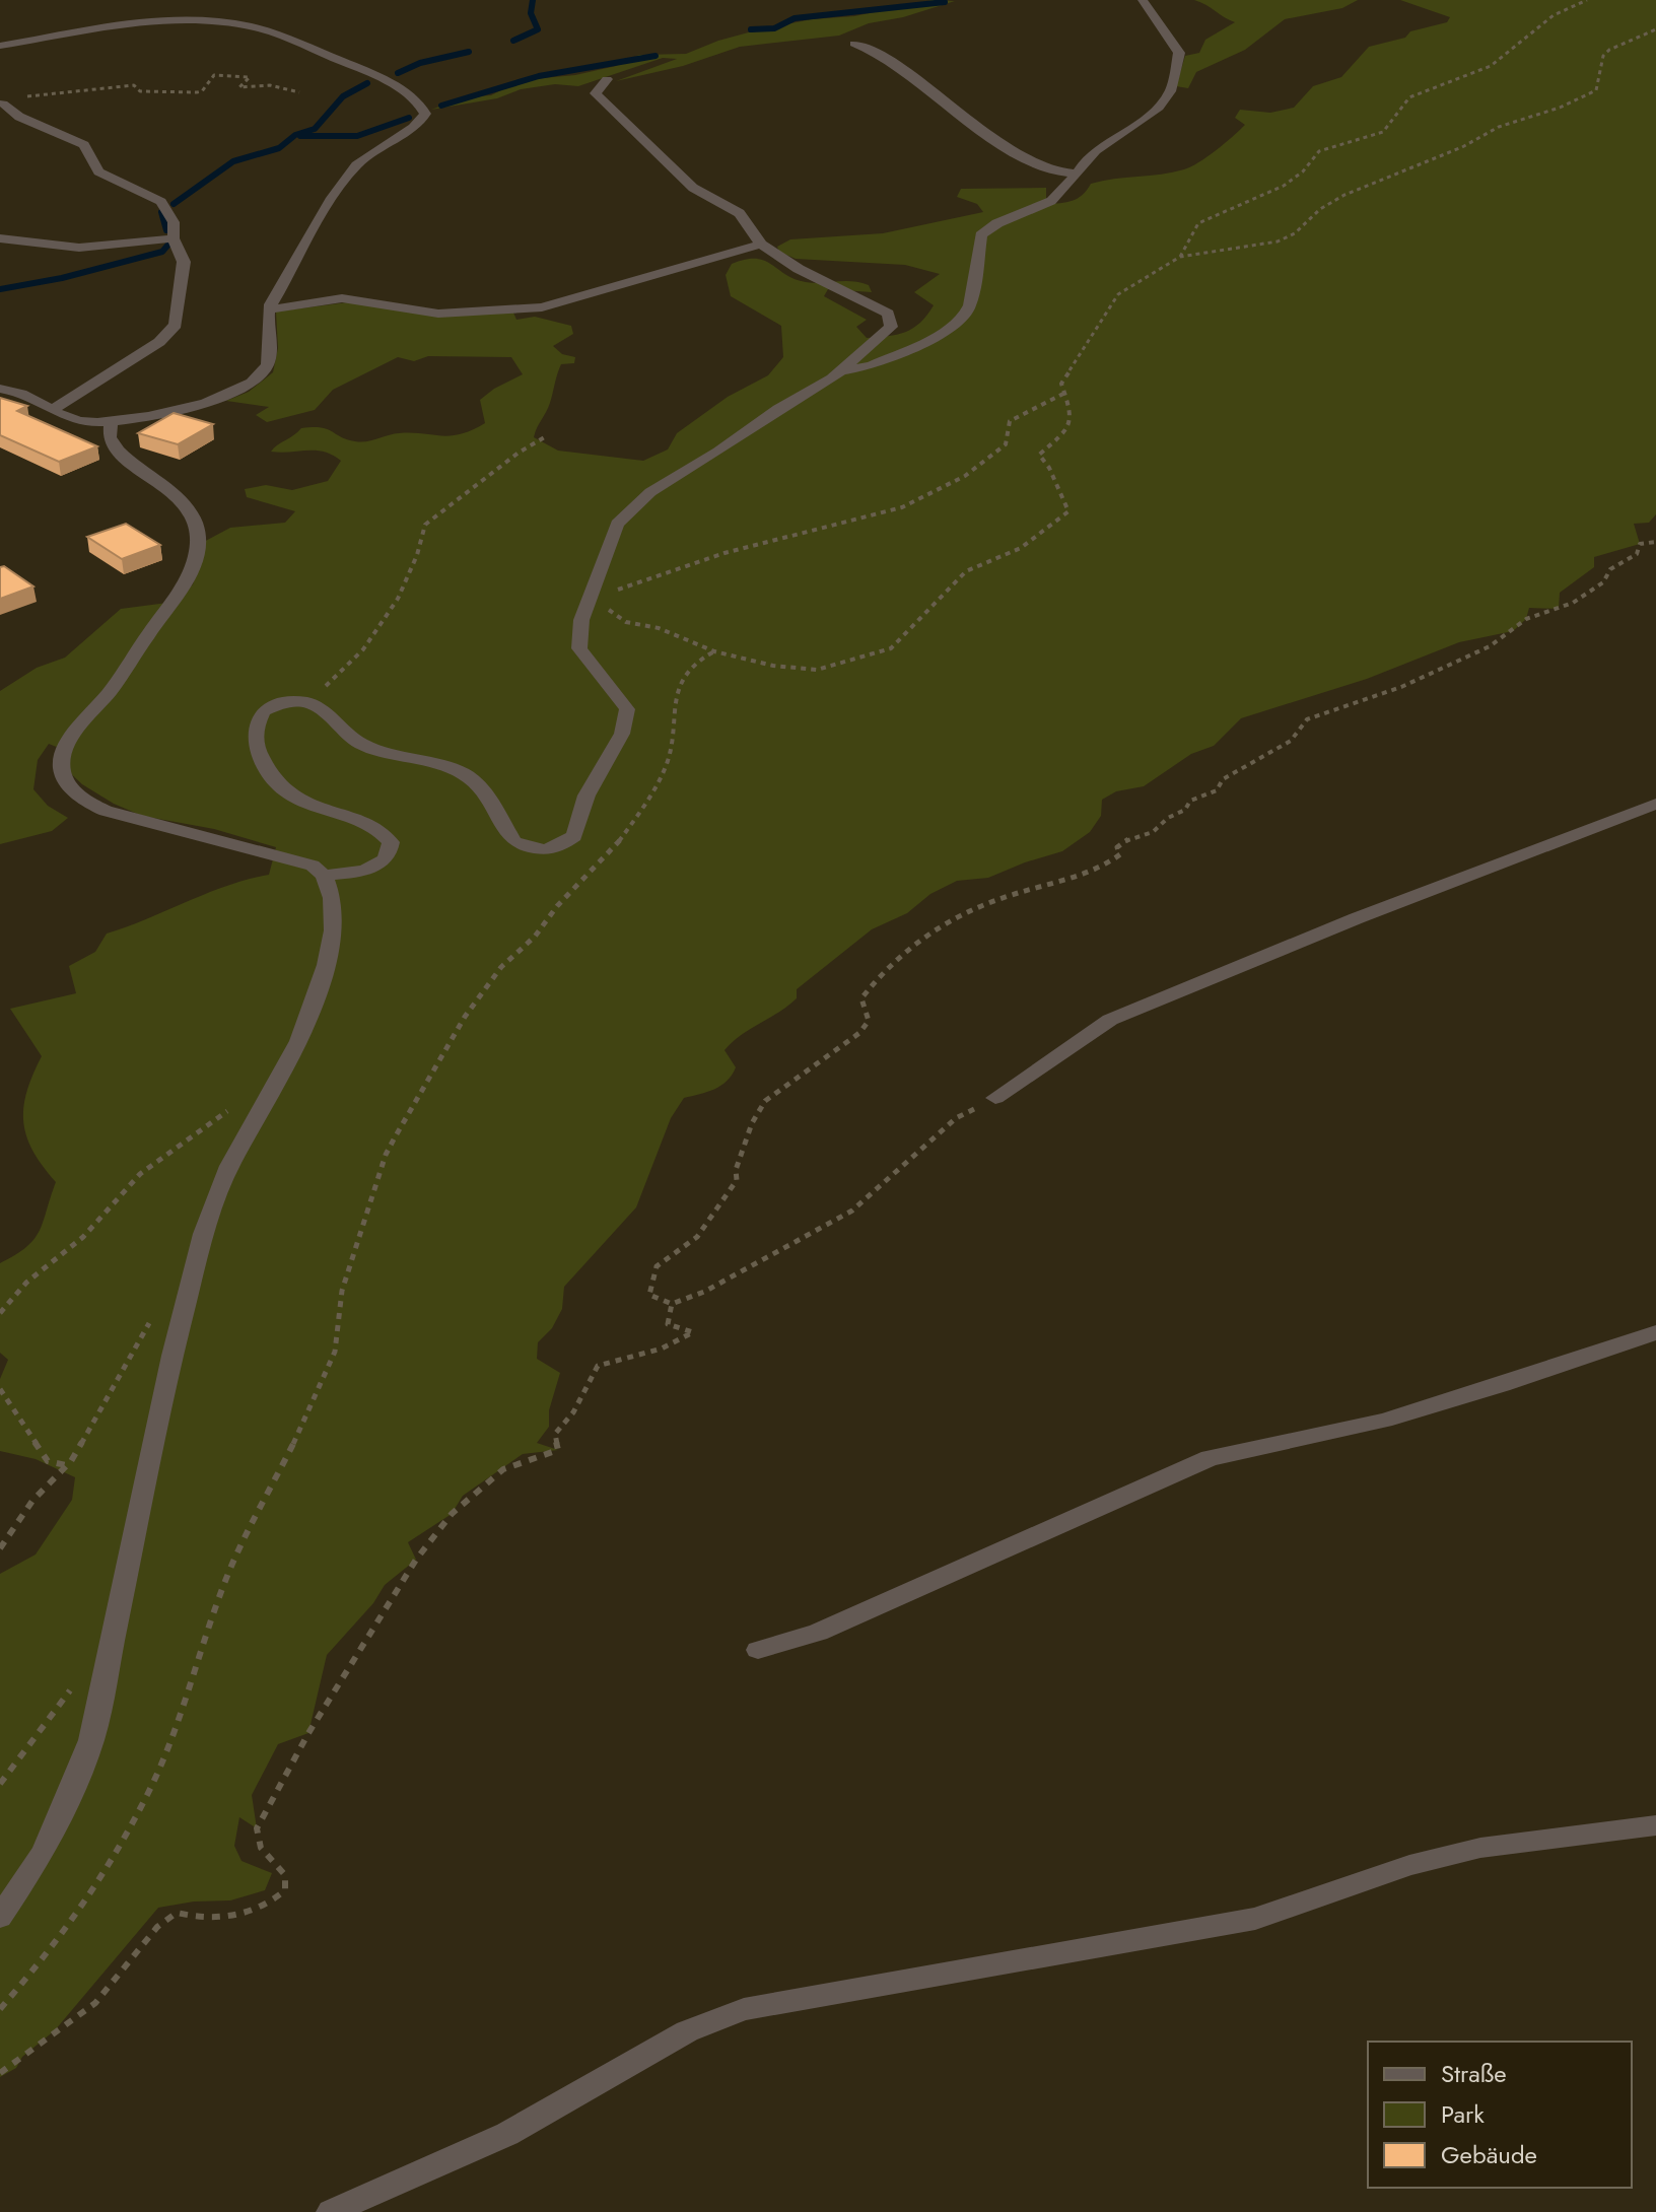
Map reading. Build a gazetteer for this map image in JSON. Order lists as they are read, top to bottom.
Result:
{
  "legend": ["Straße", "Park", "Gebäude"]
}
